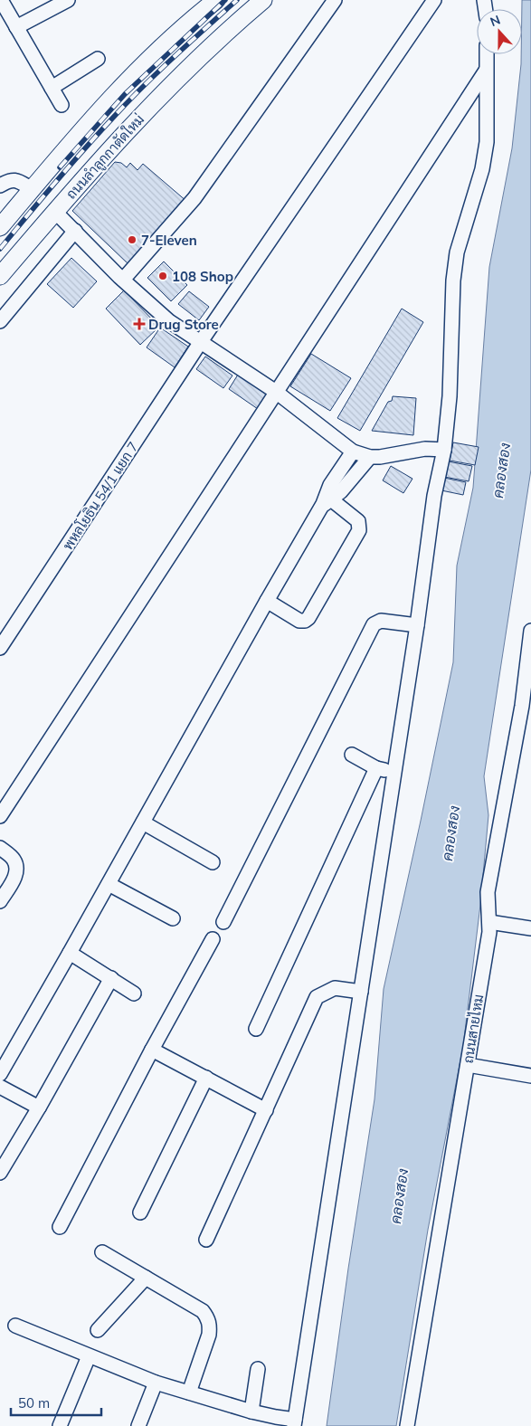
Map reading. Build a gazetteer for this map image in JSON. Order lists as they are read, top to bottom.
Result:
{
  "streets": {
    "main road": ["ถนนลำลูกกาตัดใหม่"],
    "street": ["พหลโยธิน 54/1 แยก 7", "ถนนสายไหม"]
  },
  "water": ["คลองสอง"],
  "places": {
    "other": ["7-Eleven", "108 Shop"],
    "health": ["Drug Store"]
  },
  "scale_bar": "50 m",
  "north": "top"
}
